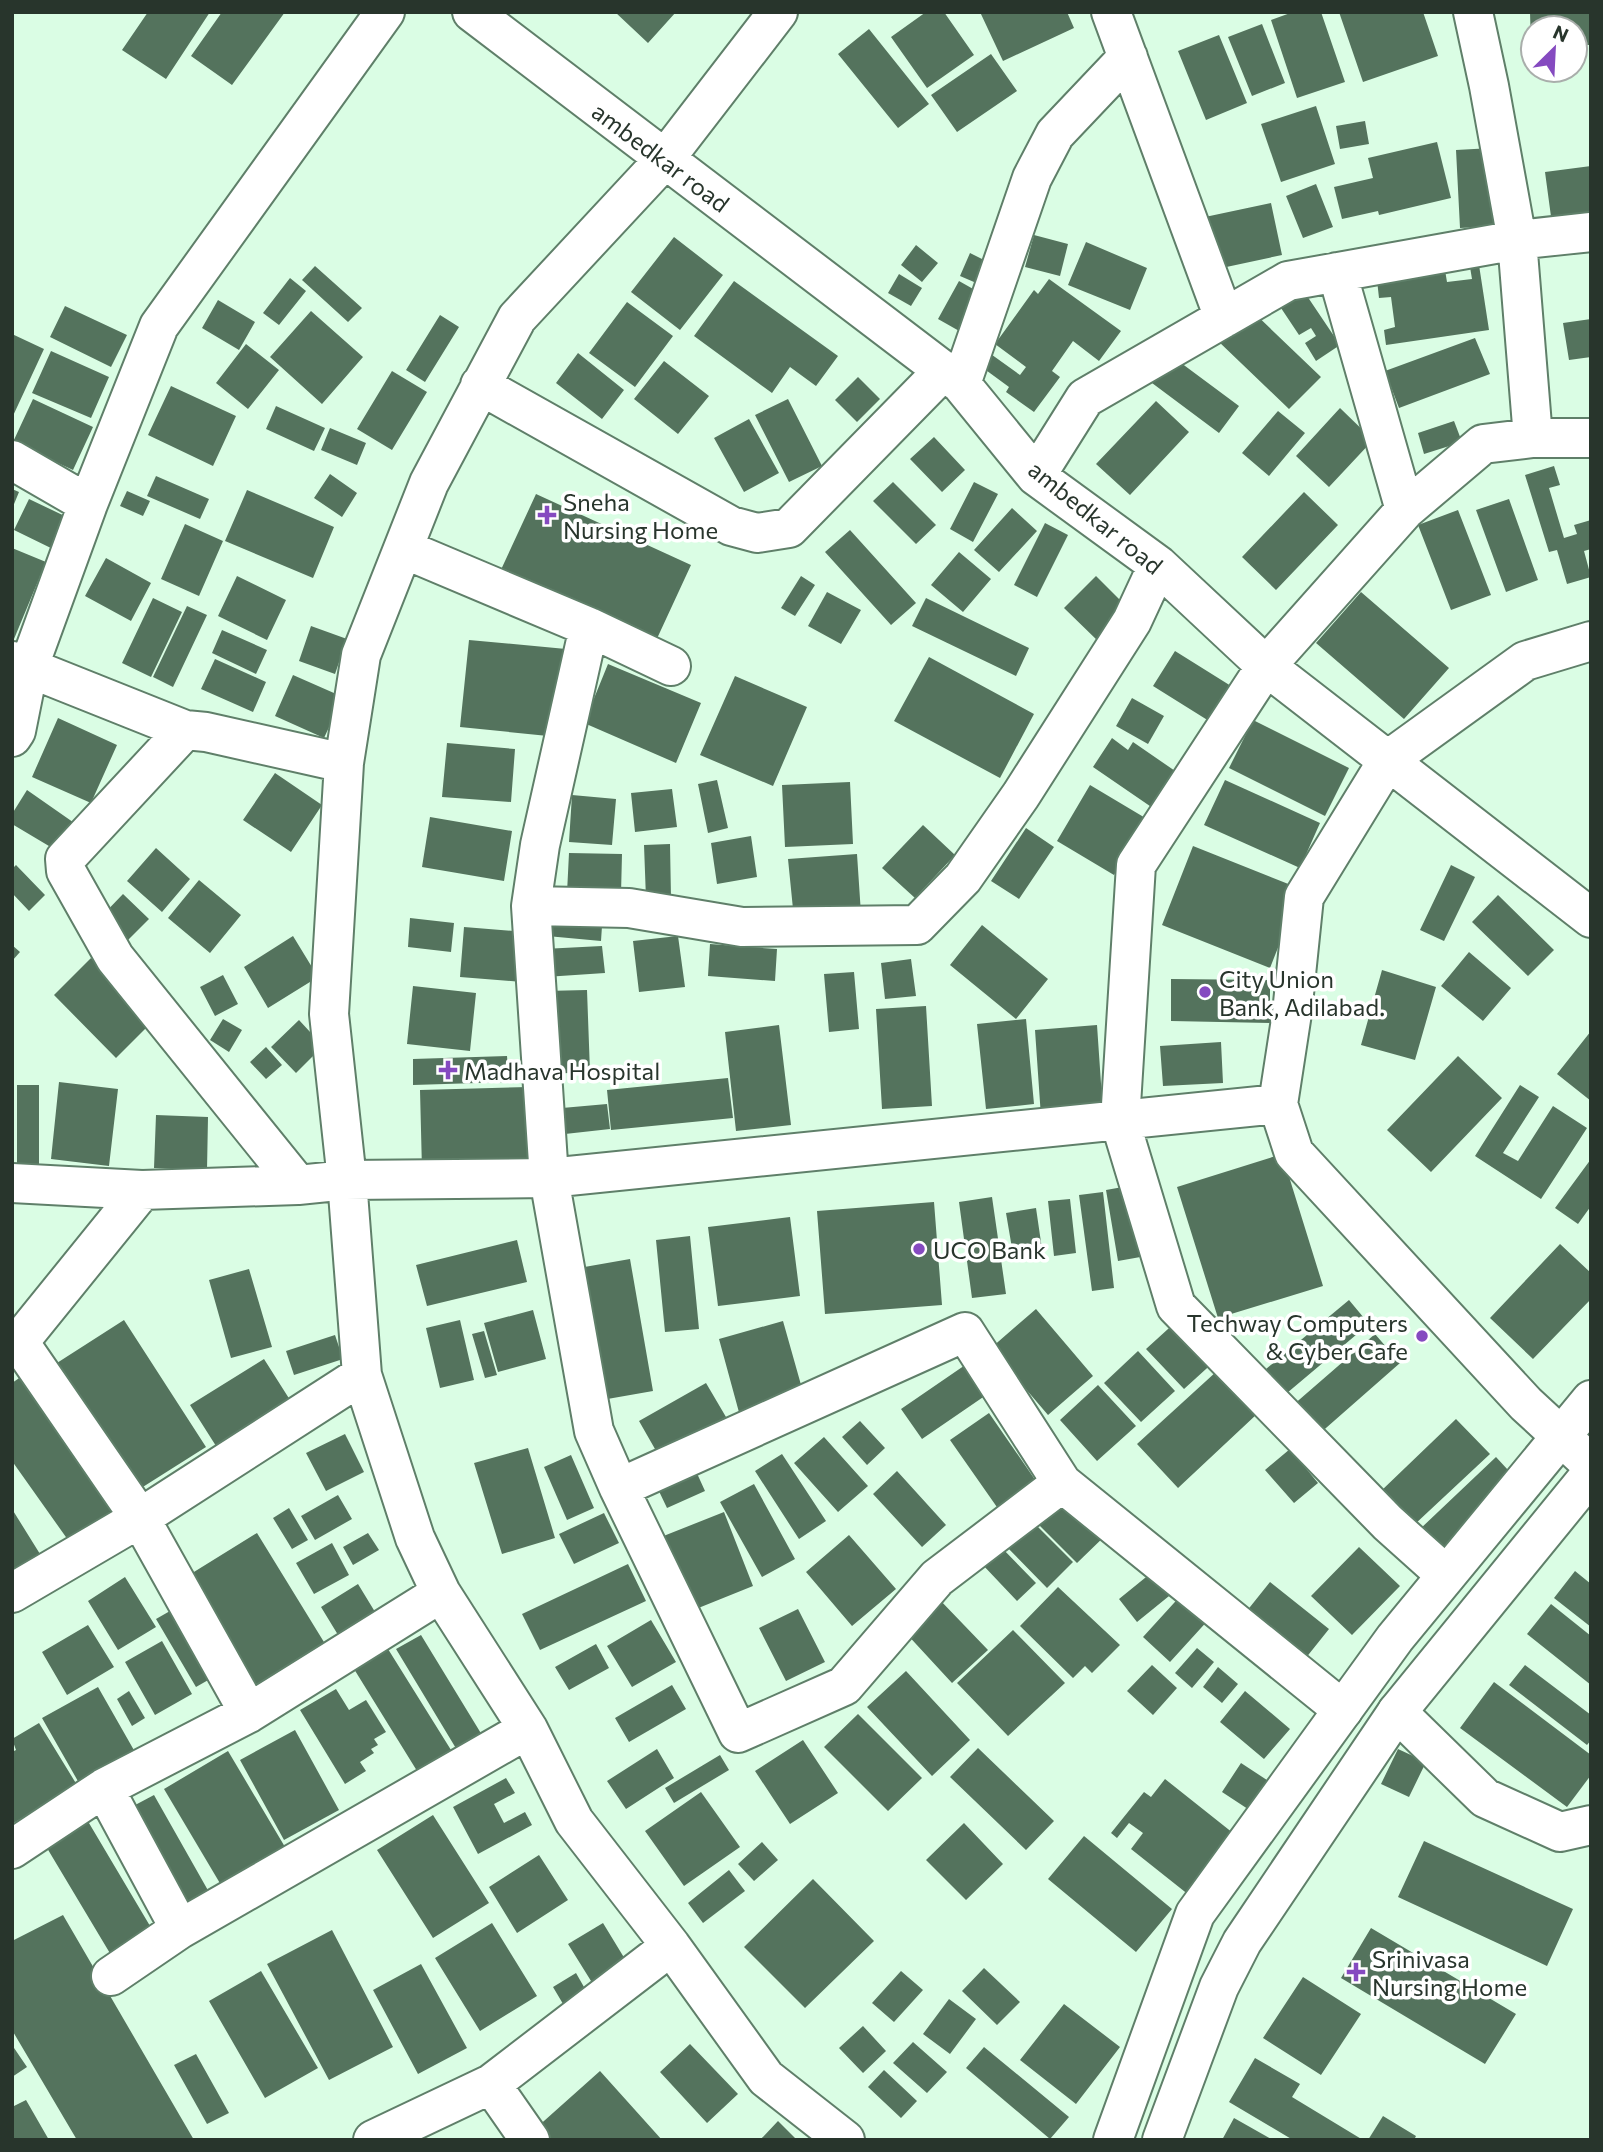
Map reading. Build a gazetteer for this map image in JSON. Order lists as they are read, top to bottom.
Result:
{
  "streets": {
    "street": ["ambedkar road"]
  },
  "places": {
    "health": ["Sneha Nursing Home", "Madhava Hospital", "Srinivasa Nursing Home"],
    "other": ["City Union Bank, Adilabad.", "UCO Bank", "Techway Computers & Cyber Cafe"]
  },
  "north": "top right"
}
